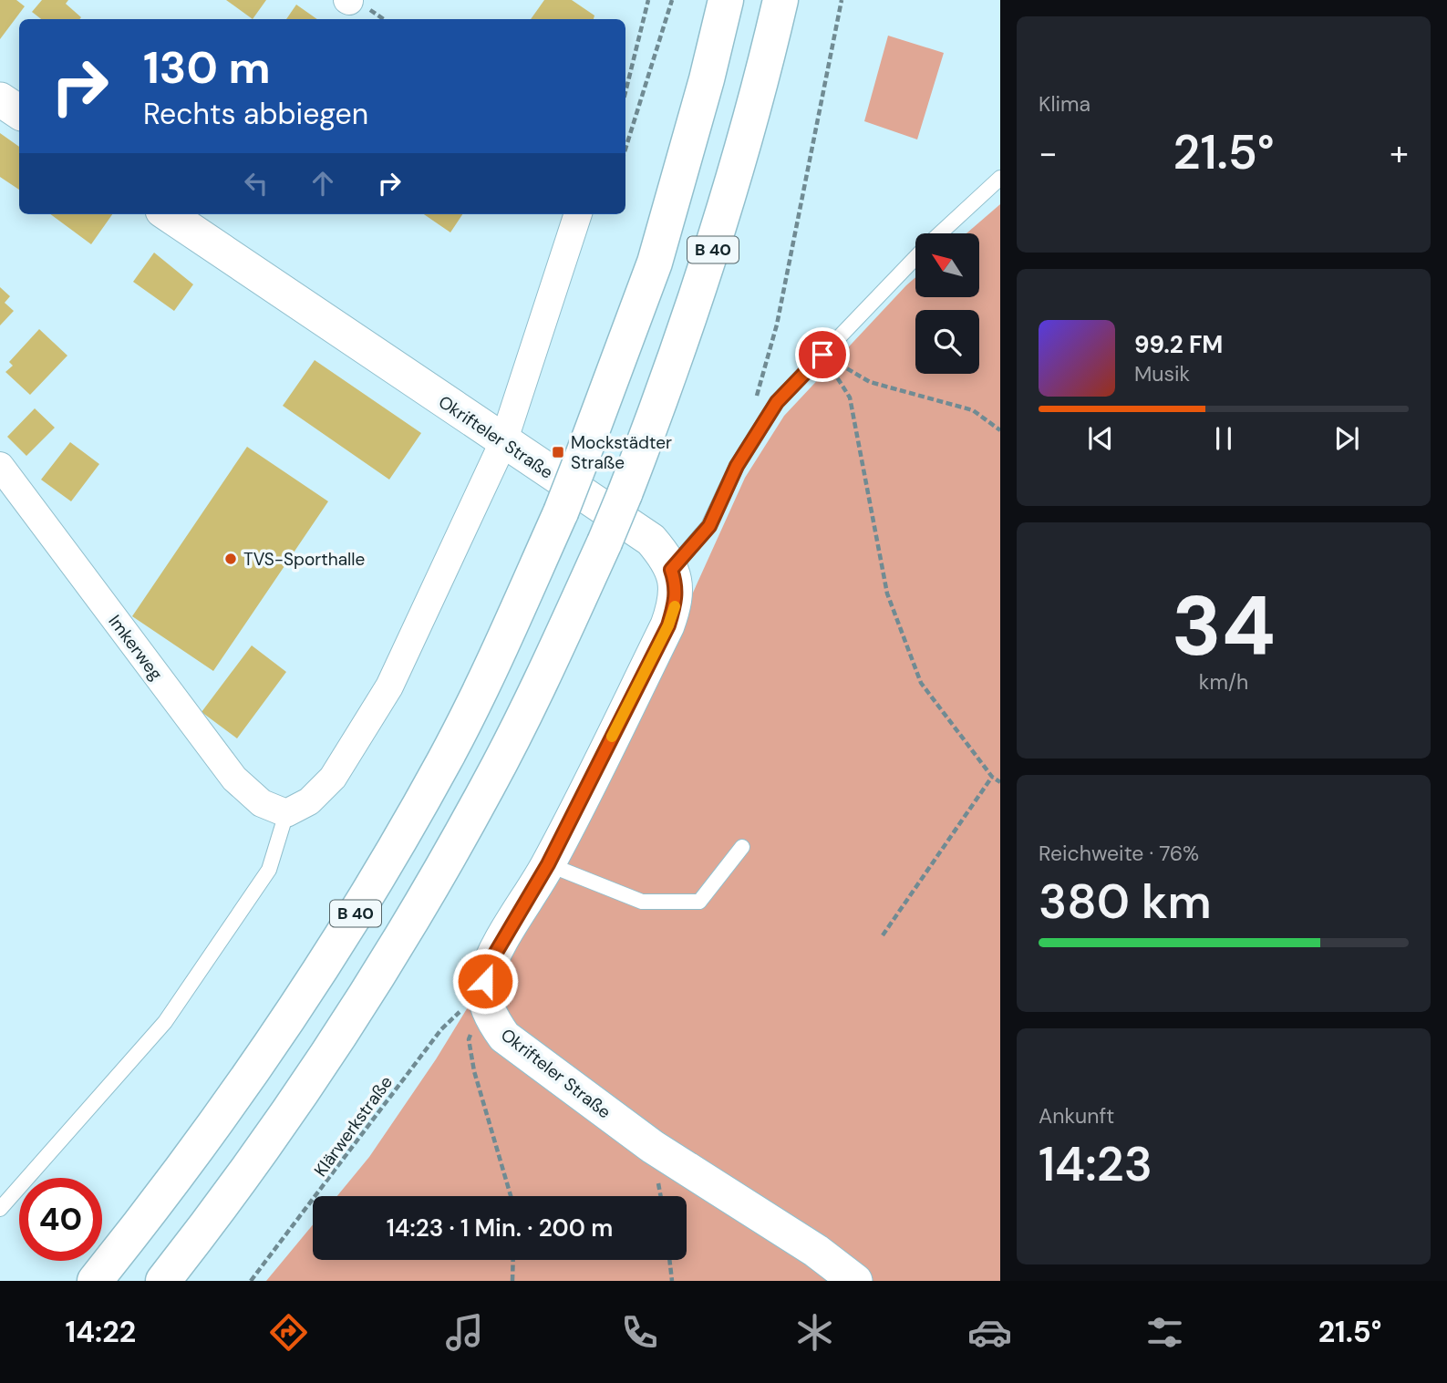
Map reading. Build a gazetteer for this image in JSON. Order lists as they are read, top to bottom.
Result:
{
  "streets": {
    "highway": ["B 40"],
    "street": ["Okrifteler Straße", "Imkerweg"],
    "path": ["Klärwerkstraße"]
  },
  "crossings": [
    ["Okrifteler Straße", "Klärwerkstraße"]
  ],
  "places": {
    "transit": ["Mockstädter Straße"],
    "other": ["TVS-Sporthalle"]
  },
  "north": "top left",
  "page": {
    "tile": [
      "Klima",
      ["34", "km/h"],
      ["Reichweite · 76%", "380 km"],
      ["Ankunft", "14:23"]
    ],
    "turn": ["130 m", "Rechts abbiegen"],
    "heat": ["−", "21.5°", "+"],
    "song": ["99.2 FM", "Musik"],
    "limit": "40",
    "trip": "14:23 · 1 Min. · 200 m",
    "tabs": ["14:22", "21.5°"]
  }
}
